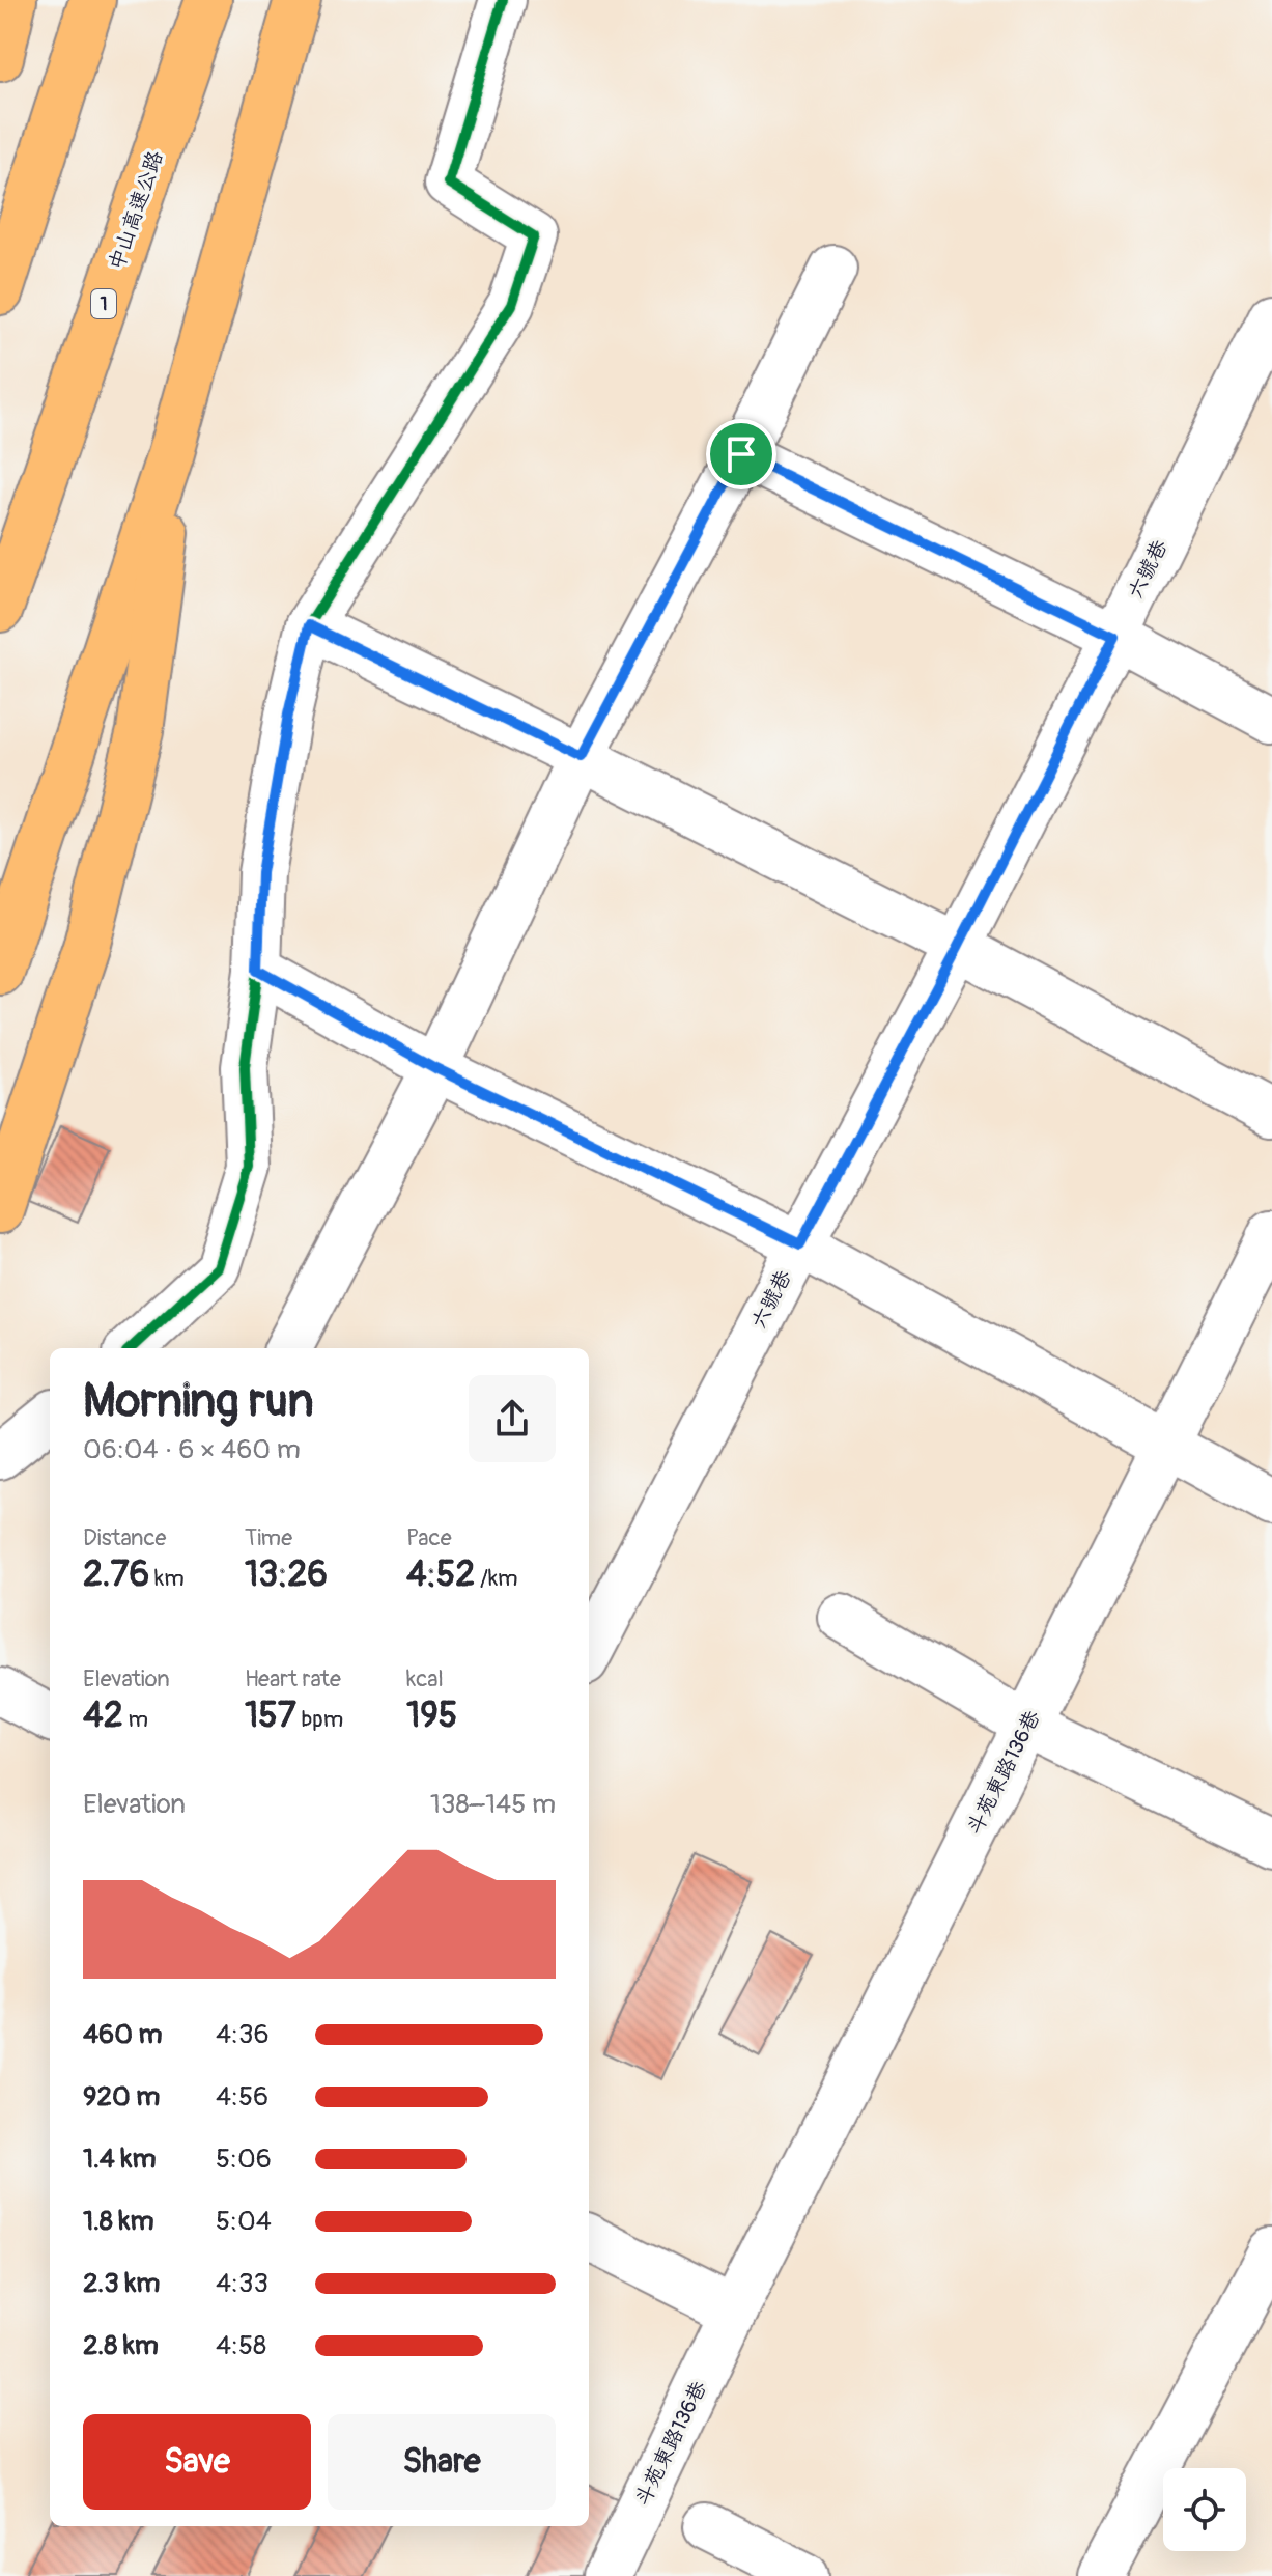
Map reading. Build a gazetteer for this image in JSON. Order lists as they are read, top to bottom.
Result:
{
  "streets": {
    "highway": ["中山高速公路", "1"],
    "street": ["六號巷", "斗苑東路136巷"]
  },
  "page": {
    "heading": ["Morning run", "06:04 · 6 × 460 m"],
    "stats": [
      ["Distance", "2.76 km"],
      ["Time", "13:26"],
      ["Pace", "4:52 /km"],
      ["Elevation", "42 m"],
      ["Heart rate", "157 bpm"],
      ["kcal", "195"]
    ],
    "chart": ["Elevation", "138–145 m"],
    "list": [
      {
        "name": "460 m",
        "note": "4:36"
      },
      {
        "name": "920 m",
        "note": "4:56"
      },
      {
        "name": "1.4 km",
        "note": "5:06"
      },
      {
        "name": "1.8 km",
        "note": "5:04"
      },
      {
        "name": "2.3 km",
        "note": "4:33"
      },
      {
        "name": "2.8 km",
        "note": "4:58"
      }
    ],
    "buttons": ["Save", "Share"]
  }
}
